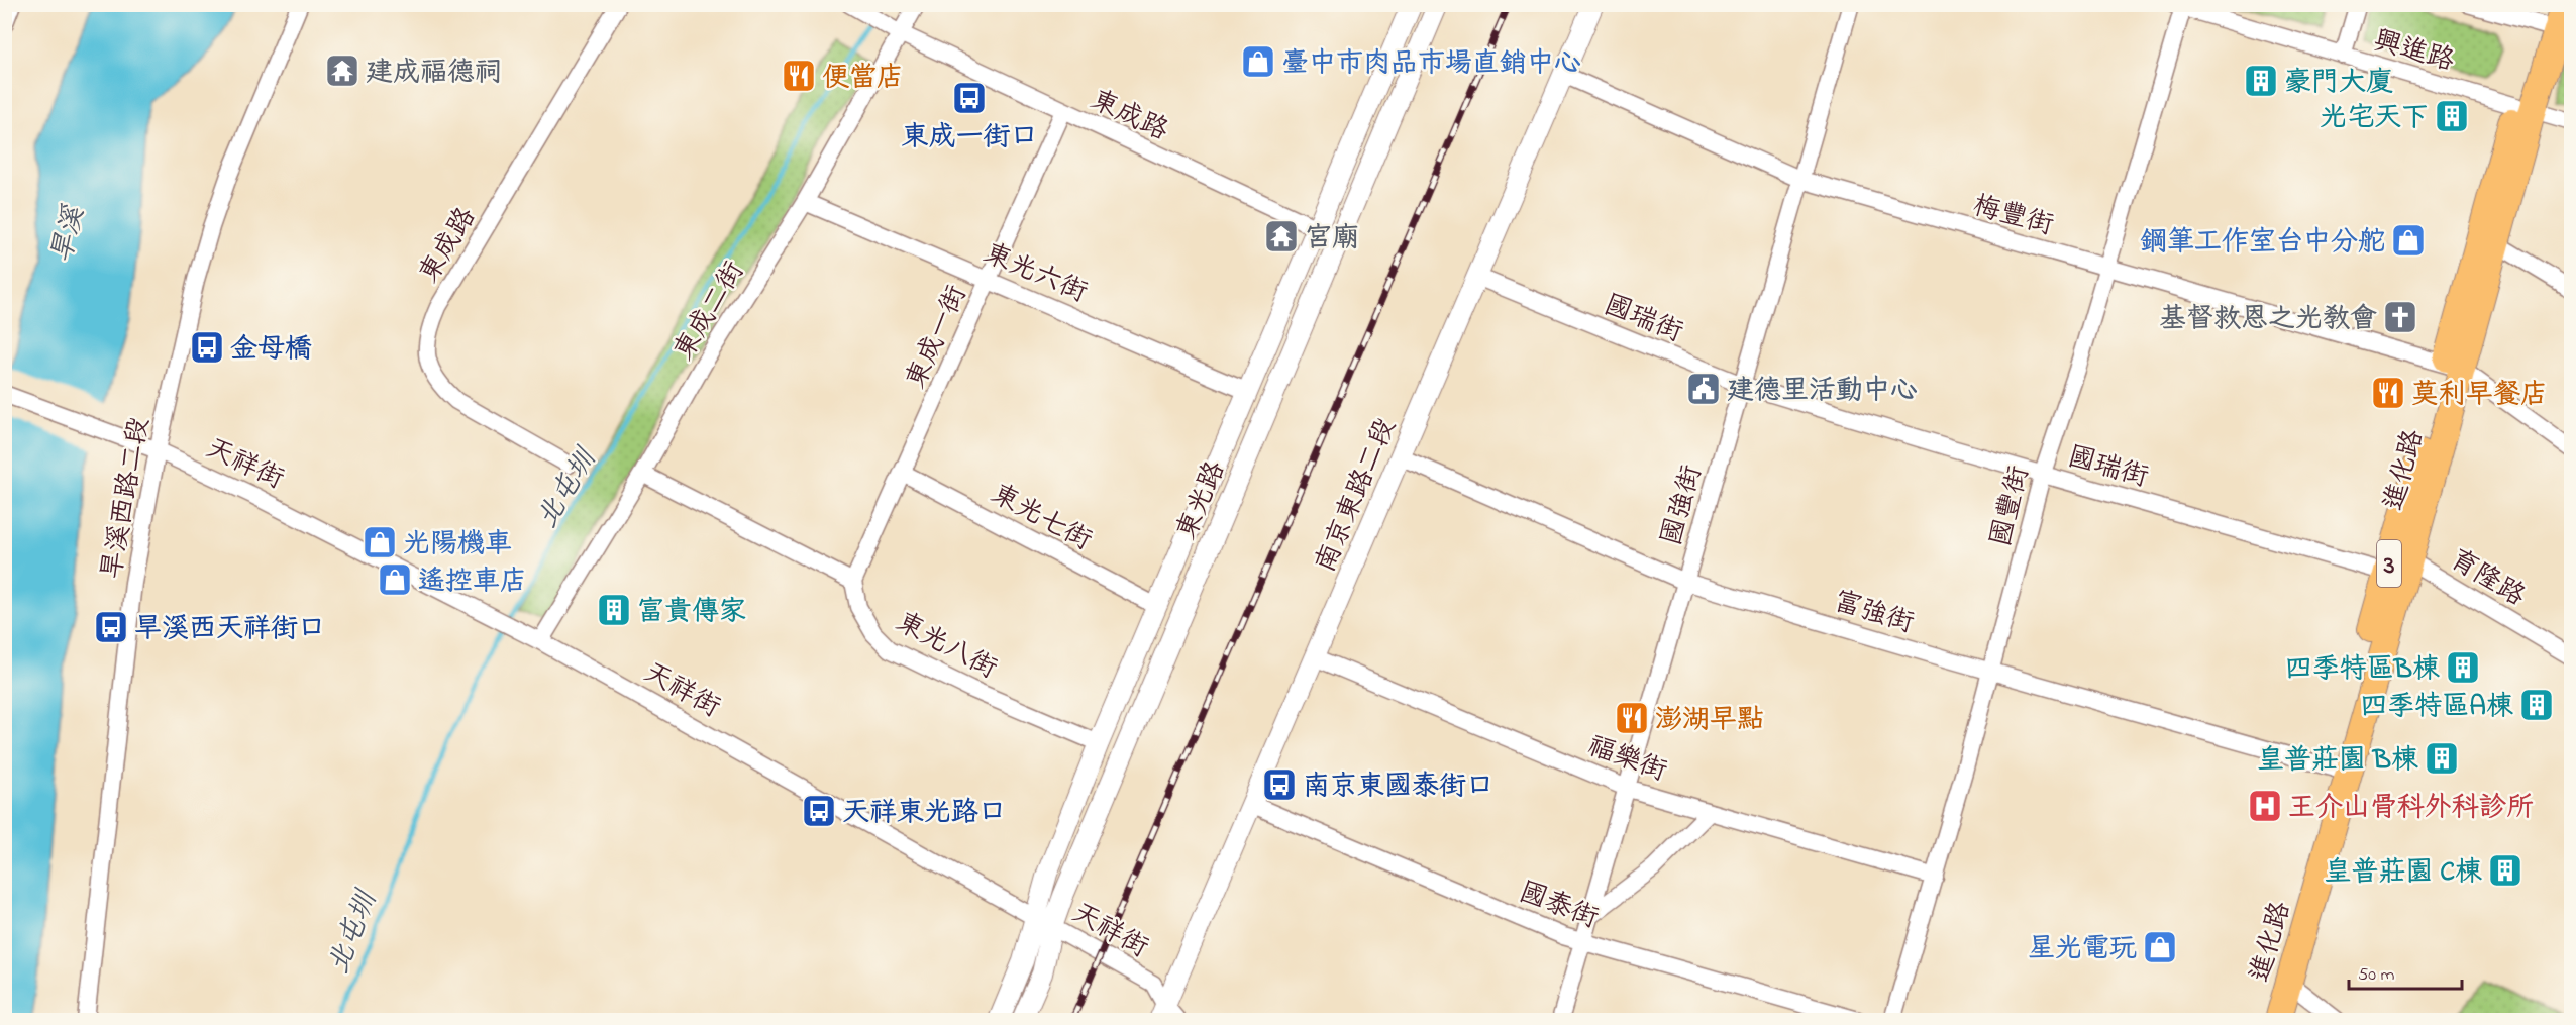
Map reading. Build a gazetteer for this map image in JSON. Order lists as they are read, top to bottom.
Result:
{
  "streets": {
    "main road": ["進化路", "3"],
    "street": [
      "興進路",
      "東成路",
      "梅豐街",
      "東光六街",
      "東成二街",
      "國瑞街",
      "東成一街",
      "天祥街",
      "南京東路二段",
      "旱溪西路二段",
      "東光路",
      "國強街",
      "國豐街",
      "東光七街",
      "育隆路",
      "富強街",
      "東光八街",
      "福樂街",
      "國泰街"
    ]
  },
  "crossings": [
    ["興進路", "進化路"],
    ["興進路", "國豐街"],
    ["東成路", "東成二街"],
    ["東成路", "東成一街"],
    ["東成路", "東光路"],
    ["梅豐街", "進化路"],
    ["梅豐街", "南京東路二段"],
    ["梅豐街", "國強街"],
    ["梅豐街", "國豐街"],
    ["東光六街", "東成二街"],
    ["東光六街", "東成一街"],
    ["東光六街", "東光路"],
    ["東成二街", "天祥街"],
    ["國瑞街", "進化路"],
    ["國瑞街", "南京東路二段"],
    ["國瑞街", "國強街"],
    ["國瑞街", "國豐街"],
    ["東成一街", "東光七街"],
    ["東成一街", "東光八街"],
    ["天祥街", "南京東路二段"],
    ["天祥街", "旱溪西路二段"],
    ["天祥街", "東光路"],
    ["進化路", "育隆路"],
    ["進化路", "富強街"],
    ["南京東路二段", "富強街"],
    ["南京東路二段", "福樂街"],
    ["南京東路二段", "國泰街"],
    ["東光路", "東光七街"],
    ["東光路", "東光八街"],
    ["國強街", "富強街"],
    ["國強街", "福樂街"],
    ["國強街", "國泰街"],
    ["國豐街", "富強街"],
    ["國豐街", "福樂街"]
  ],
  "water": ["旱溪", "北屯圳"],
  "places": {
    "shop": [
      "臺中市肉品市場直銷中心",
      "鋼筆工作室台中分舵",
      "光陽機車",
      "遙控車店",
      "星光電玩"
    ],
    "temple": ["建成福德祠", "宮廟"],
    "restaurant": ["便當店", "莫利早餐店", "澎湖早點"],
    "building": [
      "豪門大廈",
      "光宅天下",
      "富貴傳家",
      "四季特區B棟",
      "四季特區A棟",
      "皇普莊園 B棟",
      "皇普莊園 C棟"
    ],
    "bus stop": [
      "東成一街口",
      "金母橋",
      "旱溪西天祥街口",
      "南京東國泰街口",
      "天祥東光路口"
    ],
    "church": ["基督救恩之光教會"],
    "public building": ["建德里活動中心"],
    "hospital": ["王介山骨科外科診所"]
  },
  "scale_bar": "50 m"
}
